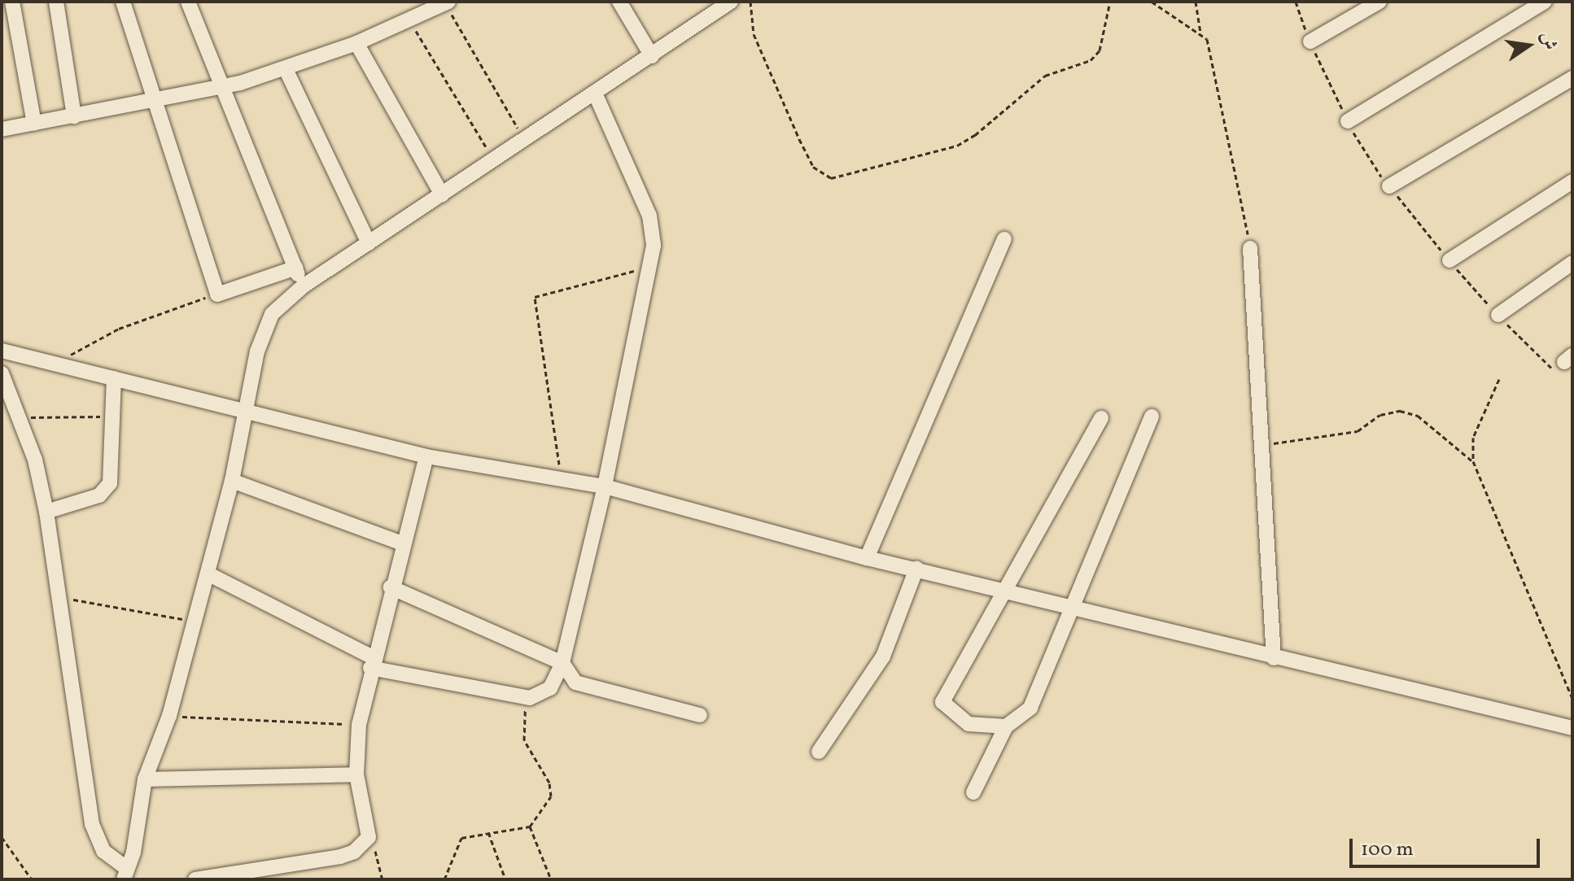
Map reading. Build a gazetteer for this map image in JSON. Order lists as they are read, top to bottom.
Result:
{
  "scale_bar": "100 m",
  "north": "right"
}
